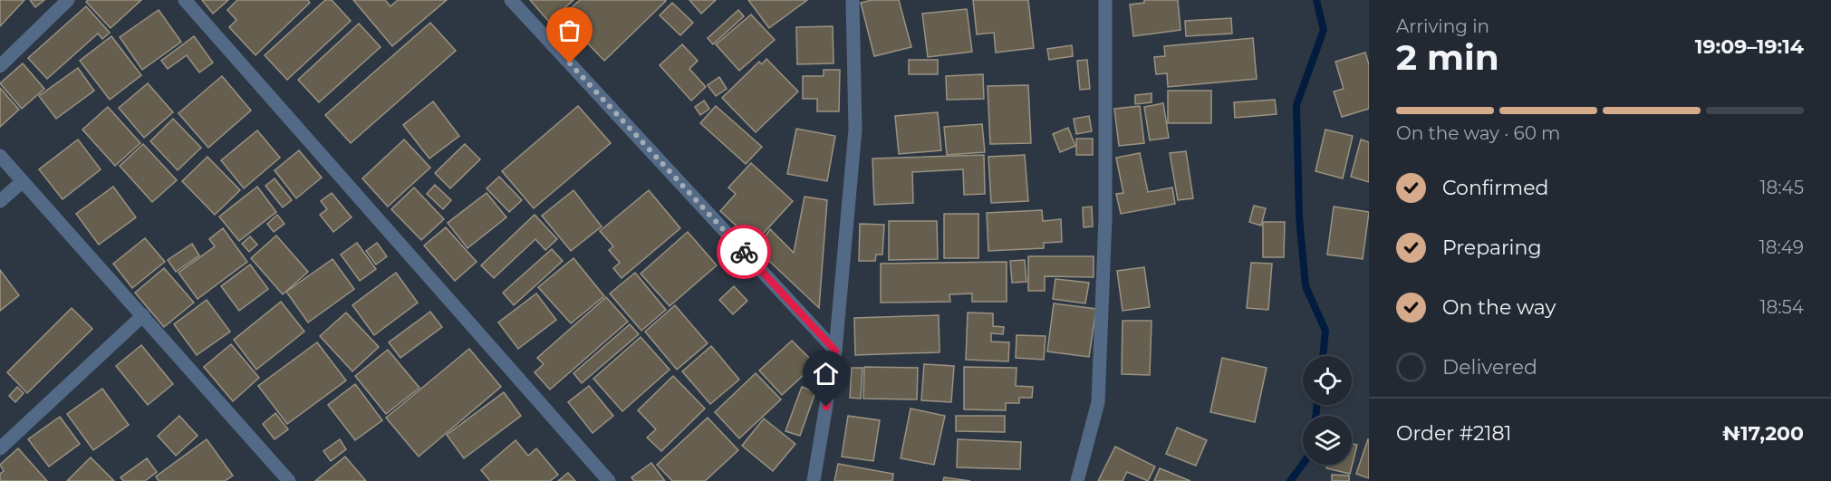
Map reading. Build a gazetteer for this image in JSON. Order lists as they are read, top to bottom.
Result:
{
  "page": {
    "heading": ["2 min", "Arriving in", "19:09–19:14"],
    "panel": ["Order #2181", "₦17,200"],
    "bar": "On the way · 60 m",
    "list": [
      ["Confirmed", "18:45"],
      ["Preparing", "18:49"],
      ["On the way", "18:54"],
      "Delivered"
    ]
  }
}
